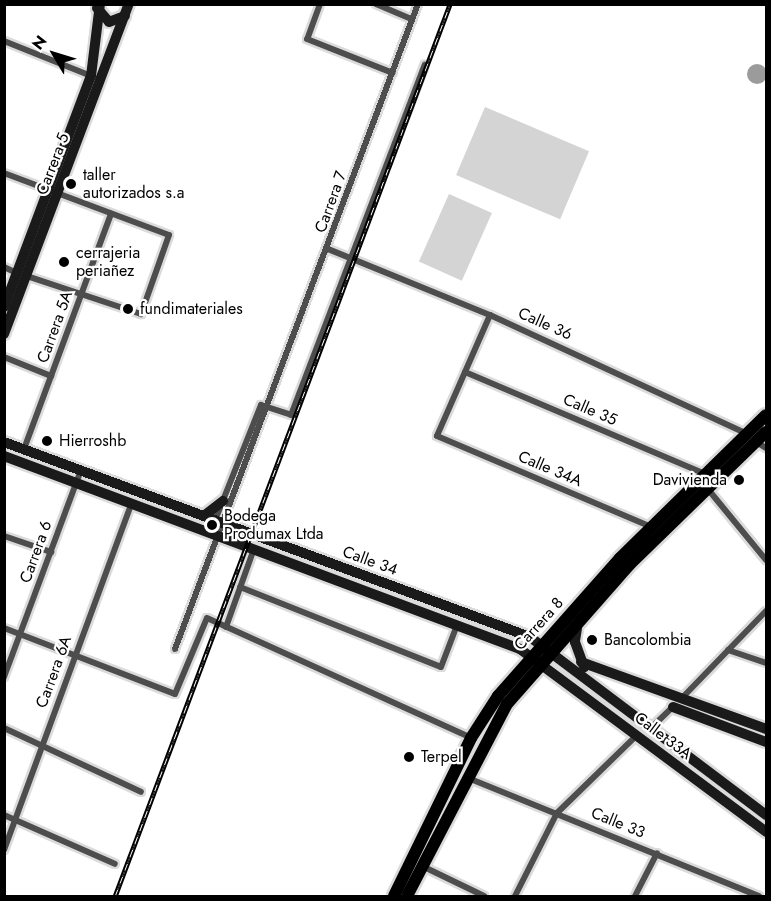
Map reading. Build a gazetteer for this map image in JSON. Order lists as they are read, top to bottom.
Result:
{
  "streets": {
    "main road": [
      "Carrera 5",
      "Calle 34",
      "Carrera 8",
      "Calle 33A"
    ],
    "street": [
      "Carrera 7",
      "Calle 36",
      "Carrera 5A",
      "Calle 35",
      "Calle 34A",
      "Carrera 6",
      "Carrera 6A",
      "Calle 33"
    ]
  },
  "crossings": [
    ["Carrera 7", "Calle 36"],
    ["Carrera 7", "Calle 34"],
    ["Calle 36", "Carrera 8"],
    ["Carrera 5A", "Calle 34"],
    ["Calle 35", "Calle 34A"],
    ["Calle 35", "Carrera 8"],
    ["Calle 34A", "Carrera 8"],
    ["Carrera 6", "Calle 34"],
    ["Calle 34", "Carrera 8"],
    ["Calle 34", "Carrera 6A"],
    ["Calle 34", "Calle 33A"],
    ["Carrera 8", "Calle 33A"],
    ["Carrera 8", "Calle 33"]
  ],
  "places": [
    "taller autorizados s.a",
    "cerrajeria periañez",
    "fundimateriales",
    "Hierroshb",
    "Davivienda",
    "Bodega Produmax Ltda",
    "Bancolombia",
    "Terpel"
  ],
  "north": "top left"
}
